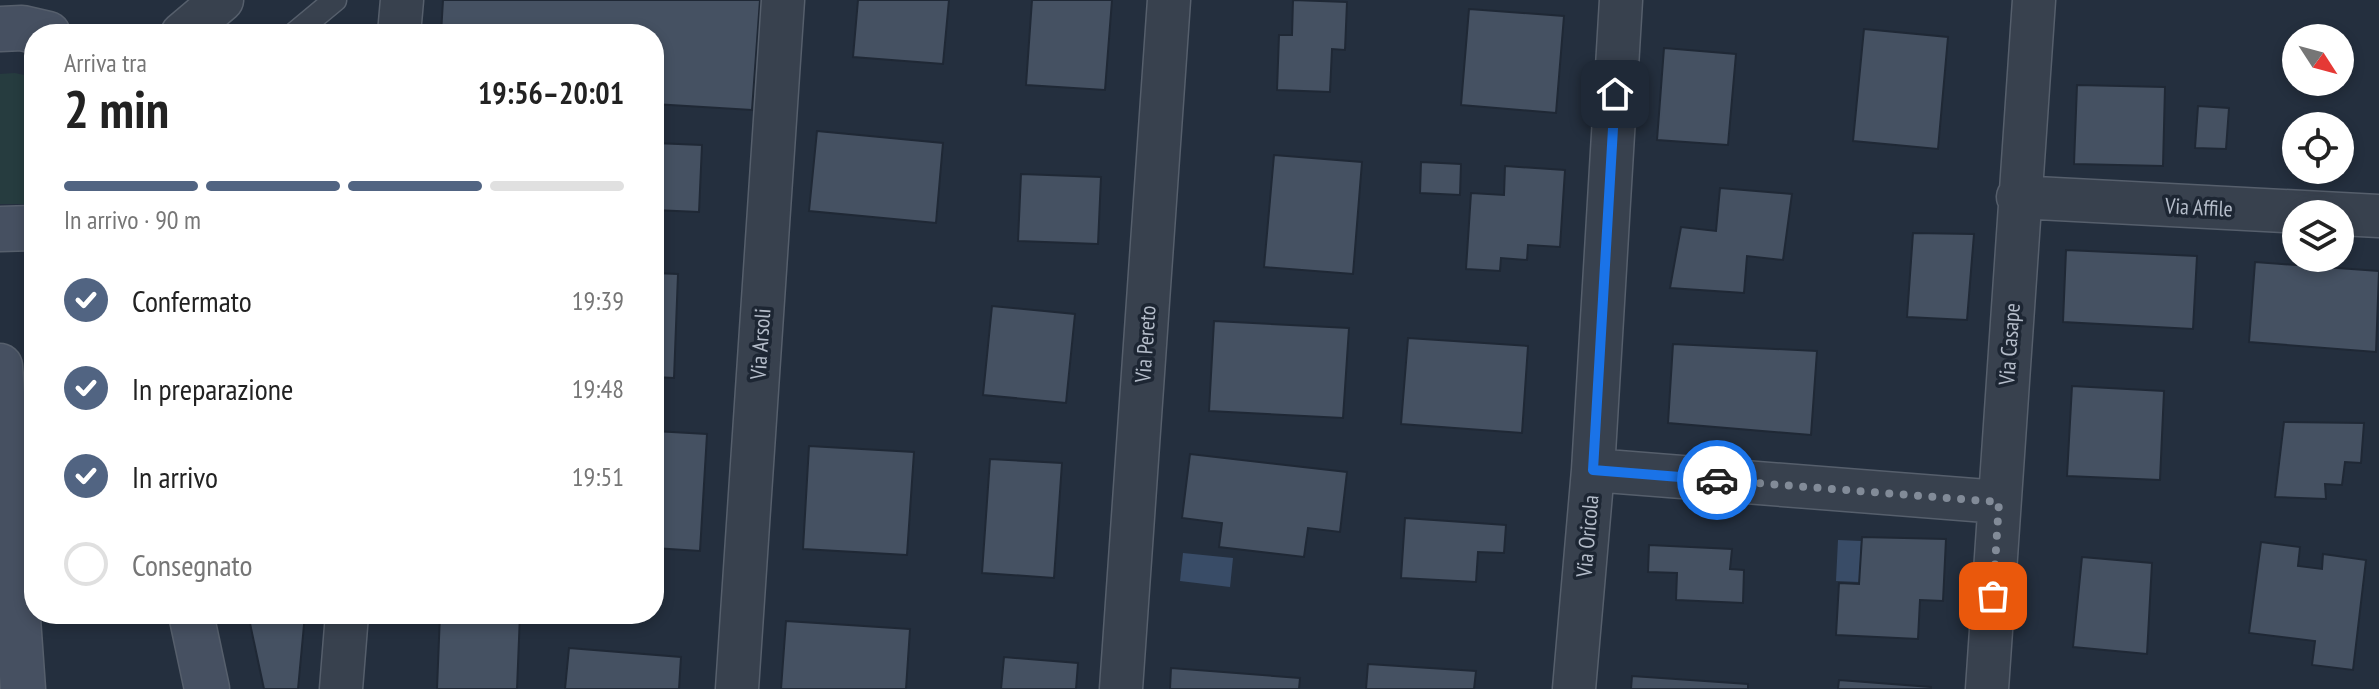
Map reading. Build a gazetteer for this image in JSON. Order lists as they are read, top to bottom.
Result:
{
  "streets": {
    "street": [
      "Via Affile",
      "Via Arsoli",
      "Via Pereto",
      "Via Casape",
      "Via Oricola"
    ]
  },
  "crossings": [
    ["Via Affile", "Via Casape"]
  ],
  "north": "bottom right",
  "page": {
    "heading": ["2 min", "Arriva tra", "19:56–20:01"],
    "bar": "In arrivo · 90 m",
    "list": [
      ["Confermato", "19:39"],
      ["In preparazione", "19:48"],
      ["In arrivo", "19:51"],
      "Consegnato"
    ]
  }
}
